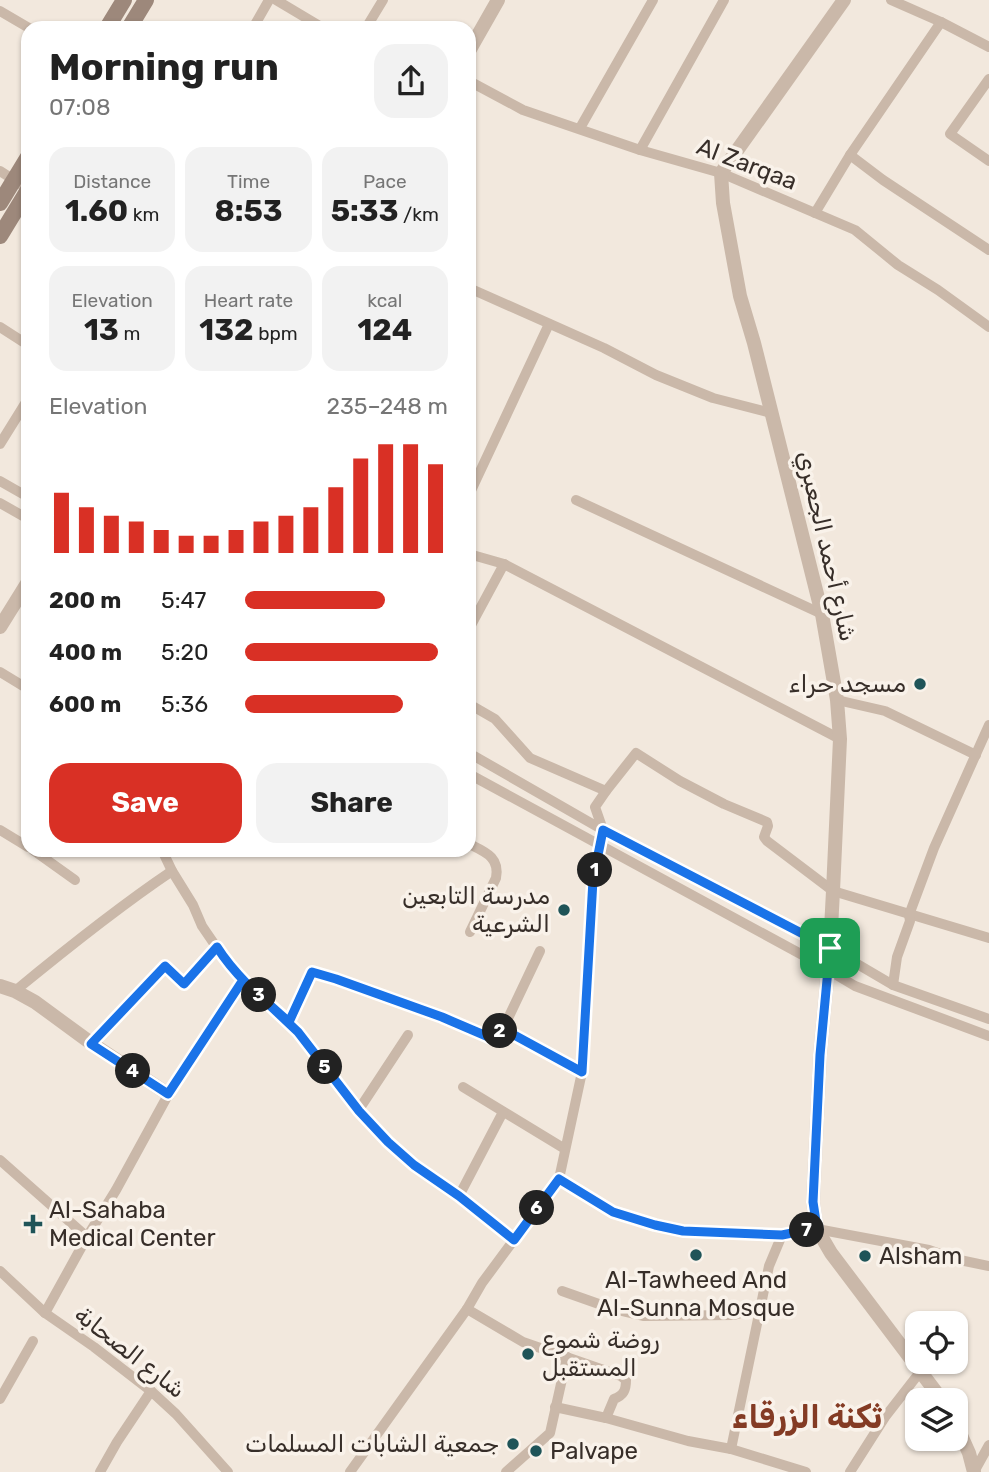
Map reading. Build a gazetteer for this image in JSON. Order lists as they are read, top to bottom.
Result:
{
  "streets": {
    "street": ["Al Zarqaa", "شارع أحمد الجعبري", "شارع الصحابة"]
  },
  "crossings": [
    ["Al Zarqaa", "شارع أحمد الجعبري"]
  ],
  "districts": ["ثكنة الزرقاء"],
  "places": {
    "other": [
      "مسجد حراء",
      "مدرسة التابعين الشرعية",
      "Al-Tawheed And Al-Sunna Mosque",
      "Alsham",
      "روضة شموع المستقبل",
      "جمعية الشابات المسلمات",
      "Palvape"
    ],
    "health": ["Al-Sahaba Medical Center"]
  },
  "page": {
    "heading": ["Morning run", "07:08"],
    "stats": [
      ["Distance", "1.60 km"],
      ["Time", "8:53"],
      ["Pace", "5:33 /km"],
      ["Elevation", "13 m"],
      ["Heart rate", "132 bpm"],
      ["kcal", "124"]
    ],
    "chart": ["Elevation", "235–248 m"],
    "list": [
      {
        "name": "200 m",
        "note": "5:47"
      },
      {
        "name": "400 m",
        "note": "5:20"
      },
      {
        "name": "600 m",
        "note": "5:36"
      }
    ],
    "buttons": ["Save", "Share"],
    "pins": [
      "1",
      "3",
      "2",
      "5",
      "4",
      "6",
      "7"
    ]
  }
}
